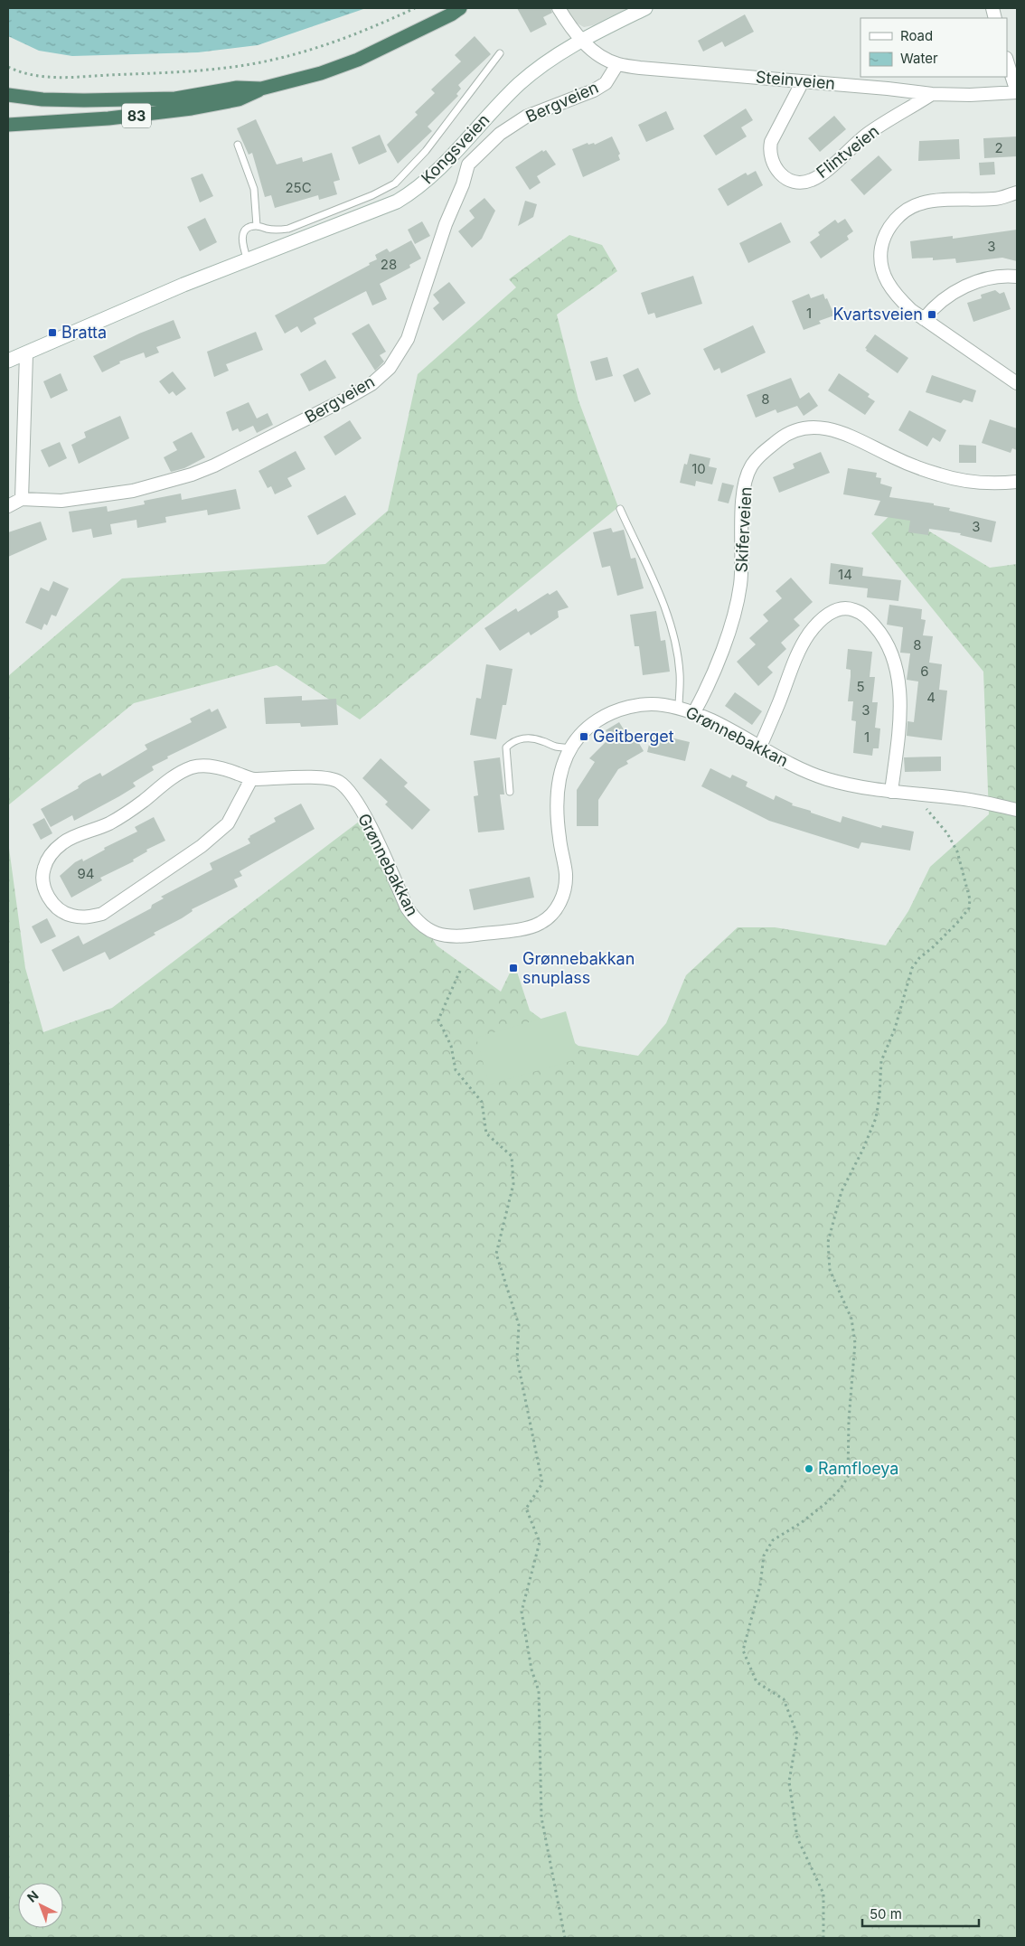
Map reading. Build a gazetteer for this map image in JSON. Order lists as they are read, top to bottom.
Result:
{
  "streets": {
    "highway": ["83"],
    "main road": ["Kongsveien"],
    "street": [
      "Steinveien",
      "Bergveien",
      "Flintveien",
      "Skiferveien",
      "Grønnebakkan"
    ]
  },
  "crossings": [
    ["Steinveien", "Bergveien"],
    ["Steinveien", "Kongsveien"],
    ["Steinveien", "Flintveien"],
    ["Skiferveien", "Grønnebakkan"]
  ],
  "places": {
    "transit": [
      "Kvartsveien",
      "Bratta",
      "Geitberget",
      "Grønnebakkan snuplass"
    ],
    "other": ["Ramfloeya"]
  },
  "house_numbers": [
    "2",
    "25C",
    "3",
    "28",
    "1",
    "8",
    "10",
    "3",
    "14",
    "8",
    "6",
    "5",
    "4",
    "3",
    "1",
    "94"
  ],
  "legend": ["Road", "Water"],
  "scale_bar": "50 m",
  "north": "top left"
}
